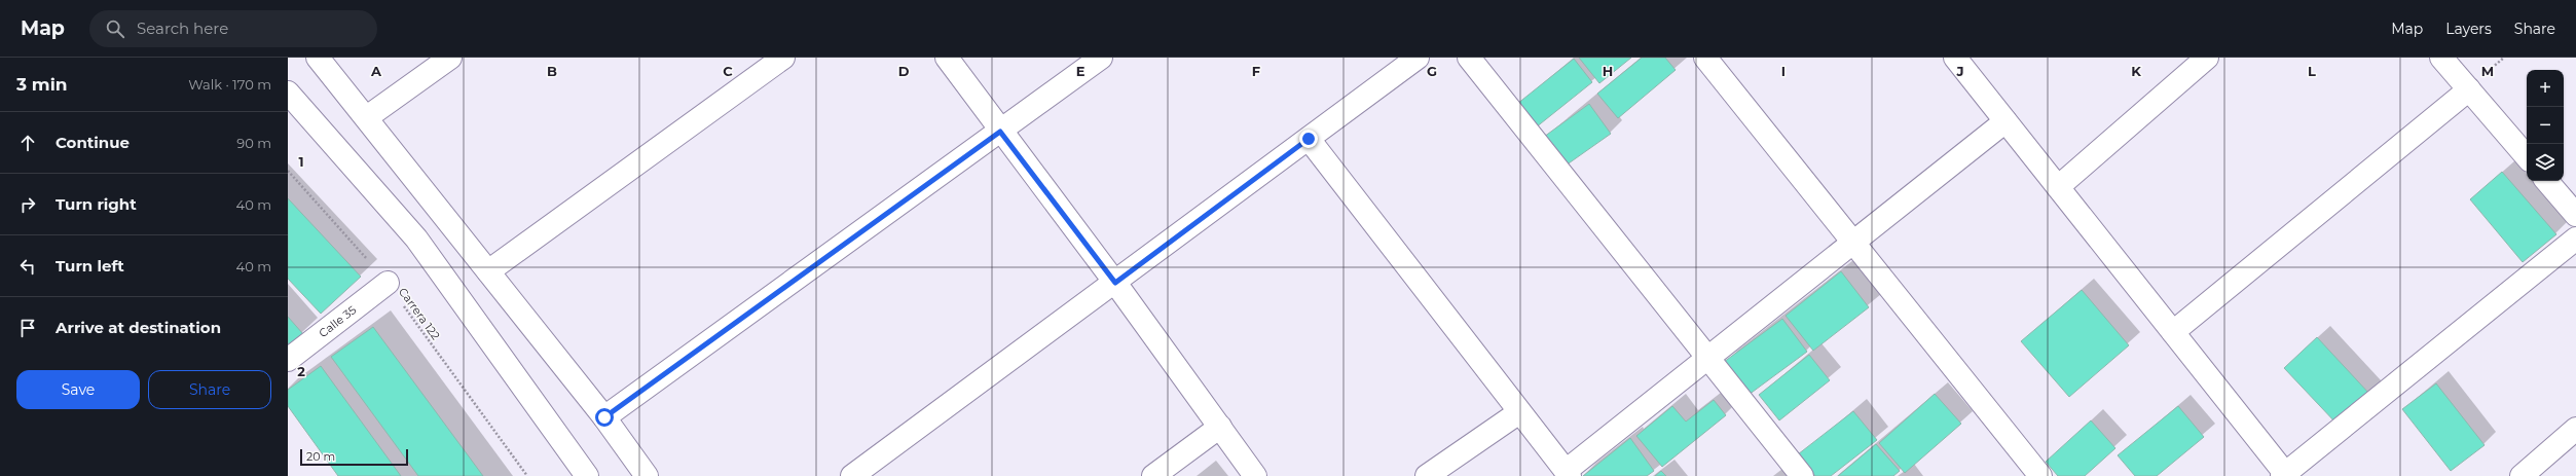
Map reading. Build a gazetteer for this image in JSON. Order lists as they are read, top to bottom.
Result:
{
  "streets": {
    "street": ["Calle 35"],
    "path": ["Carrera 122"]
  },
  "crossings": [
    ["Carrera 122", "Calle 35"]
  ],
  "scale_bar": "20 m",
  "page": {
    "header": "Map",
    "search": "Search here",
    "nav": ["Map", "Layers", "Share"],
    "heading": ["3 min", "Walk · 170 m"],
    "map_buttons": ["+", "−"],
    "list": [
      ["Continue", "90 m"],
      ["Turn right", "40 m"],
      ["Turn left", "40 m"],
      "Arrive at destination"
    ],
    "buttons": ["Save", "Share"],
    "scale": "20 m"
  },
  "grid": {
    "columns": [
      "A",
      "B",
      "C",
      "D",
      "E",
      "F",
      "G",
      "H",
      "I",
      "J",
      "K",
      "L",
      "M"
    ],
    "rows": ["1", "2"]
  }
}
